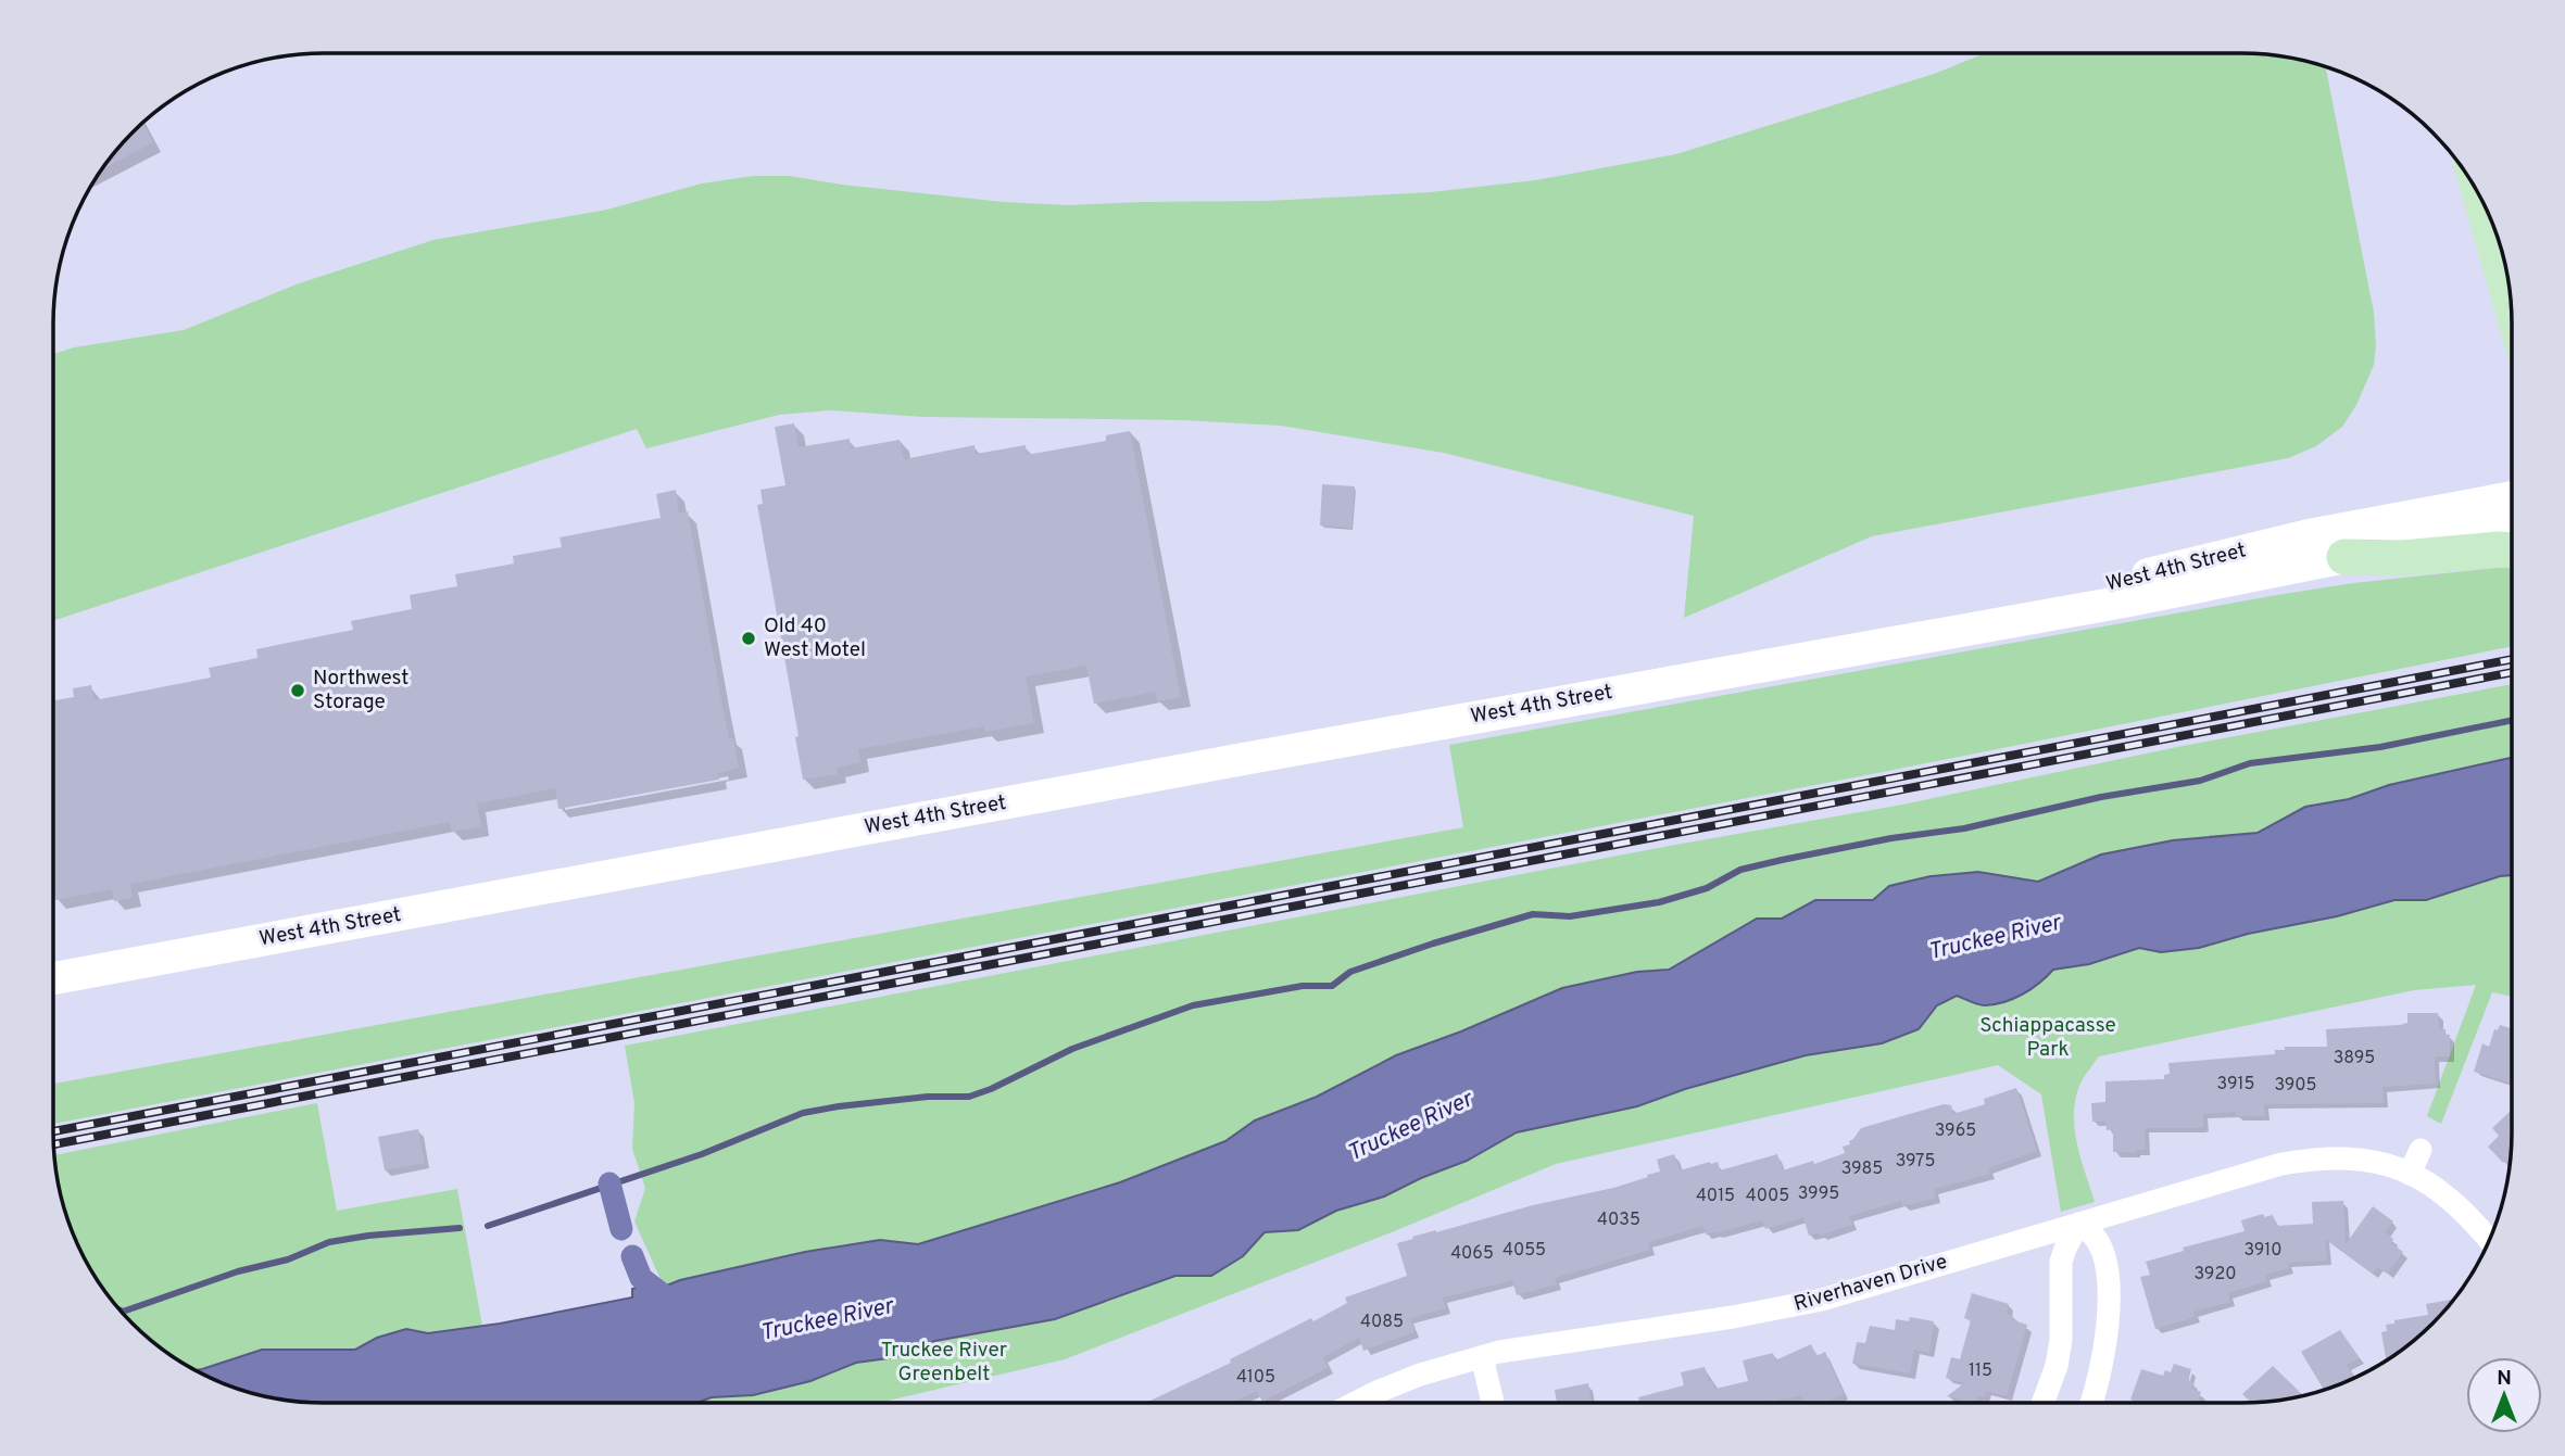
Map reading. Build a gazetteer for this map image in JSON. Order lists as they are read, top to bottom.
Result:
{
  "streets": {
    "main road": ["West 4th Street"],
    "street": ["Riverhaven Drive"]
  },
  "water": ["Truckee River"],
  "parks": ["Schiappacasse Park", "Truckee River Greenbelt"],
  "places": ["Old 40 West Motel", "Northwest Storage"],
  "house_numbers": [
    "3895",
    "3915",
    "3905",
    "3965",
    "3975",
    "3985",
    "3995",
    "4015",
    "4005",
    "4035",
    "4055",
    "3910",
    "4065",
    "3920",
    "4085",
    "115",
    "4105"
  ],
  "north": "top"
}
